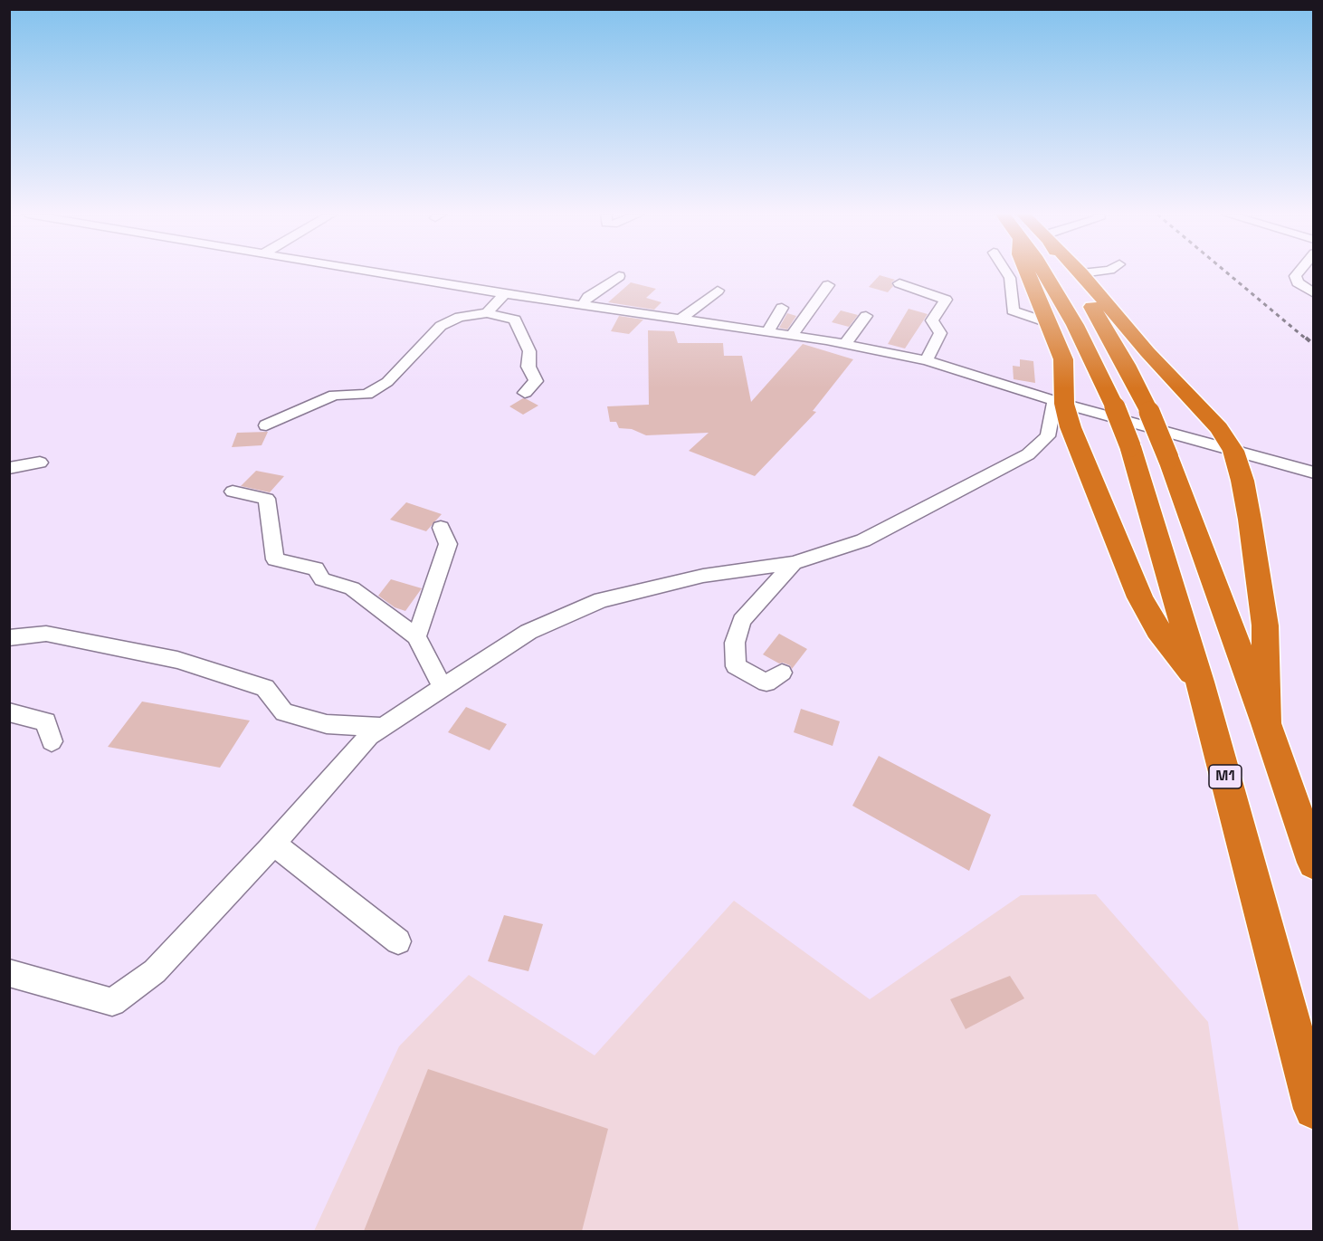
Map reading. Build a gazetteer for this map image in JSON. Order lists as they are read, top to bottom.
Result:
{
  "streets": {
    "highway": ["M1"]
  }
}
